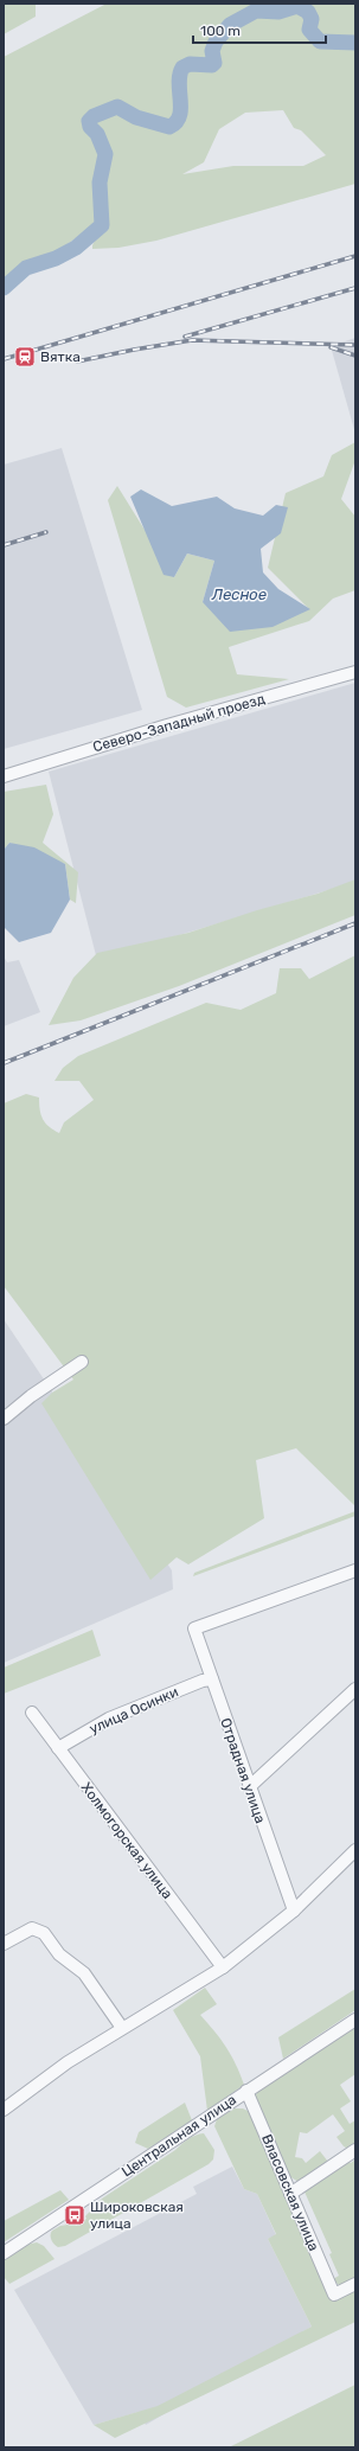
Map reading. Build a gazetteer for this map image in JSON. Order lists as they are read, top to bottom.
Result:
{
  "streets": {
    "street": [
      "Северо-Западный проезд",
      "улица Осинки",
      "Отрадная улица",
      "Холмогорская улица",
      "Центральная улица",
      "Власовская улица"
    ]
  },
  "crossings": [
    ["улица Осинки", "Отрадная улица"],
    ["улица Осинки", "Холмогорская улица"],
    ["Центральная улица", "Власовская улица"]
  ],
  "water": ["Лесное"],
  "places": {
    "station": ["Вятка"],
    "bus stop": ["Широковская улица"]
  },
  "scale_bar": "100 m"
}
